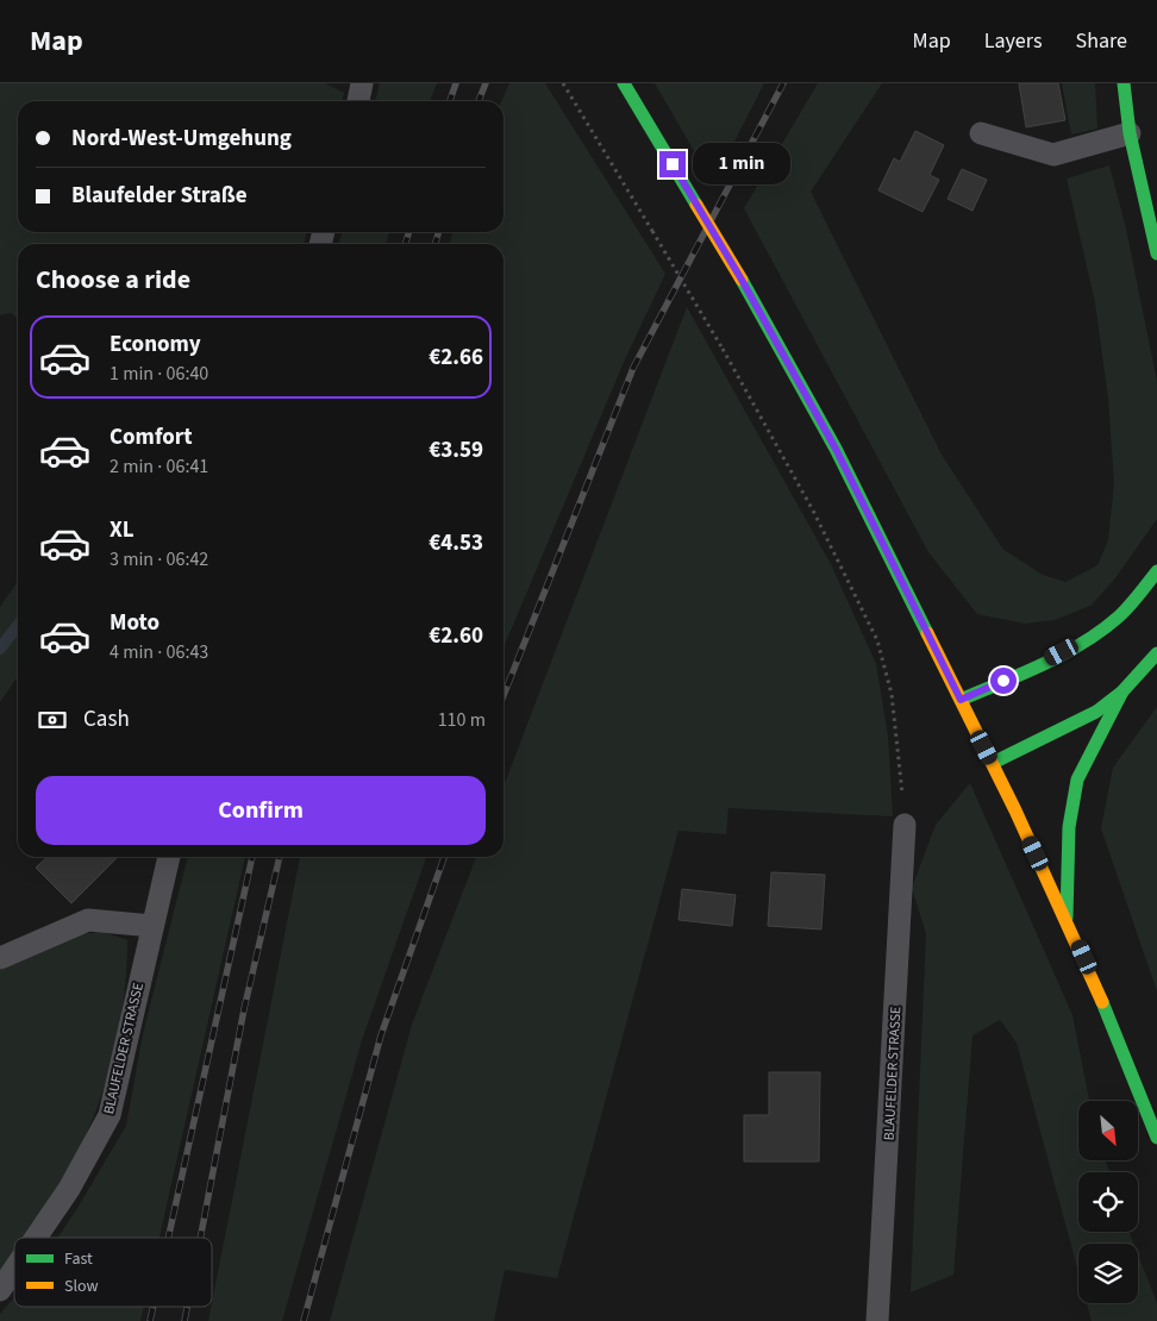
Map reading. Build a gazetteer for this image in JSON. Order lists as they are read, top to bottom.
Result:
{
  "streets": {
    "lane": ["BLAUFELDER STRASSE"]
  },
  "legend": ["Fast", "Slow"],
  "north": "bottom right",
  "page": {
    "header": "Map",
    "nav": ["Map", "Layers", "Share"],
    "banner": ["Nord-West-Umgehung", "Blaufelder Straße"],
    "bubble": "1 min",
    "heading": "Choose a ride",
    "list": [
      {
        "name": "Economy",
        "note": "1 min · 06:40",
        "value": "€2.66"
      },
      {
        "name": "Comfort",
        "note": "2 min · 06:41",
        "value": "€3.59"
      },
      {
        "name": "XL",
        "note": "3 min · 06:42",
        "value": "€4.53"
      },
      {
        "name": "Moto",
        "note": "4 min · 06:43",
        "value": "€2.60"
      }
    ],
    "pay": ["Cash", "110 m"],
    "buttons": "Confirm"
  }
}
